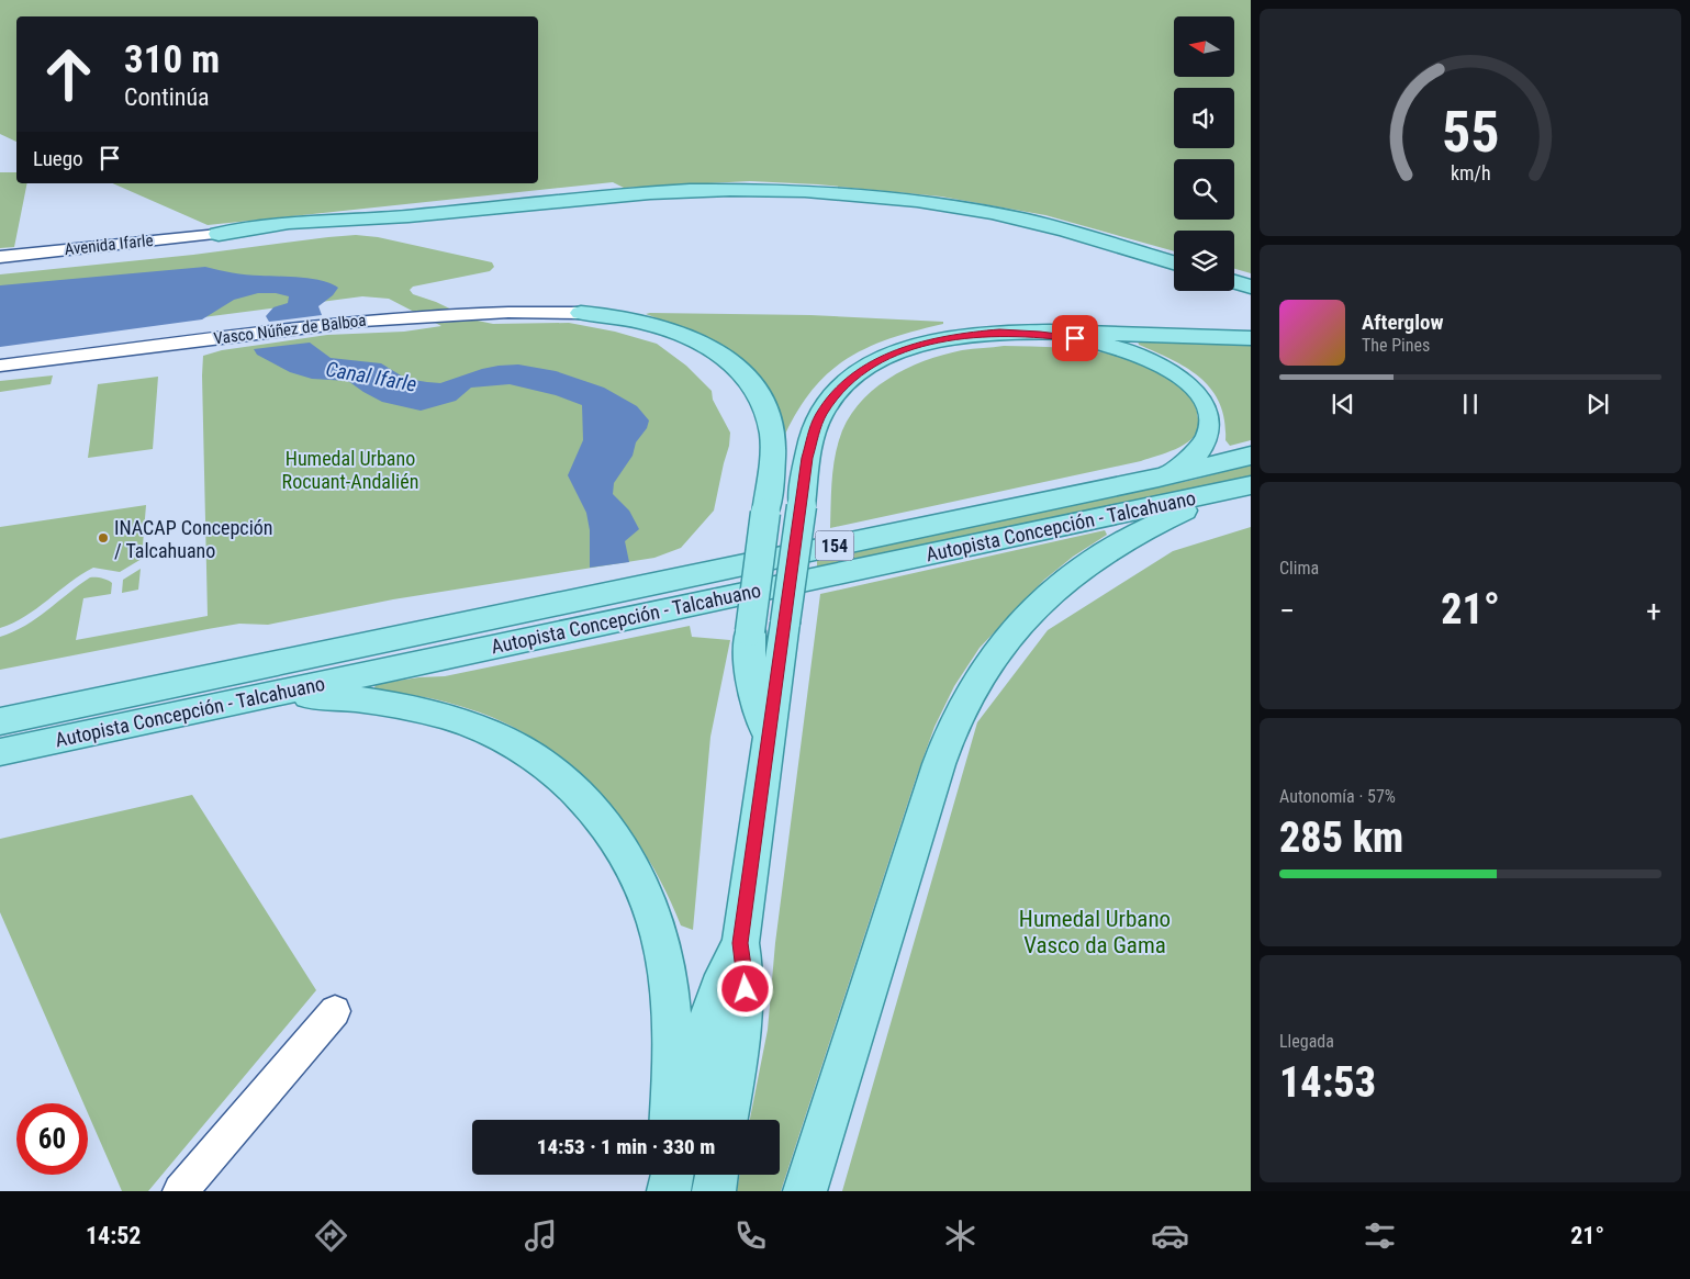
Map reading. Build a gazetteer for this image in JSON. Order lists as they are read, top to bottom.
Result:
{
  "streets": {
    "main road": ["Autopista Concepción - Talcahuano", "154"],
    "street": ["Avenida Ifarle", "Vasco Núñez de Balboa"]
  },
  "water": ["Canal Ifarle"],
  "parks": ["Humedal Urbano Rocuant-Andalién", "Humedal Urbano Vasco da Gama"],
  "places": ["INACAP Concepción / Talcahuano"],
  "north": "left",
  "page": {
    "turn": ["310 m", "Continúa"],
    "then": "Luego",
    "song": ["Afterglow", "The Pines"],
    "tile": [
      "Clima",
      ["Autonomía · 57%", "285 km"],
      ["Llegada", "14:53"]
    ],
    "heat": ["−", "21°", "+"],
    "limit": "60",
    "trip": "14:53 · 1 min · 330 m",
    "tabs": ["14:52", "21°"],
    "gauge": ["55", "km/h"]
  }
}
